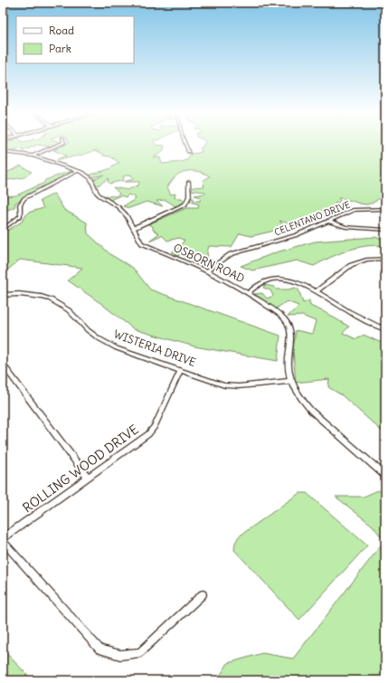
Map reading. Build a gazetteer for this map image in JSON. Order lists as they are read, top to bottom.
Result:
{
  "streets": {
    "street": [
      "CELENTANO DRIVE",
      "OSBORN ROAD",
      "WISTERIA DRIVE",
      "ROLLING WOOD DRIVE"
    ]
  },
  "crossings": [
    ["CELENTANO DRIVE", "OSBORN ROAD"],
    ["OSBORN ROAD", "WISTERIA DRIVE"],
    ["WISTERIA DRIVE", "ROLLING WOOD DRIVE"]
  ],
  "legend": ["Road", "Park"]
}
